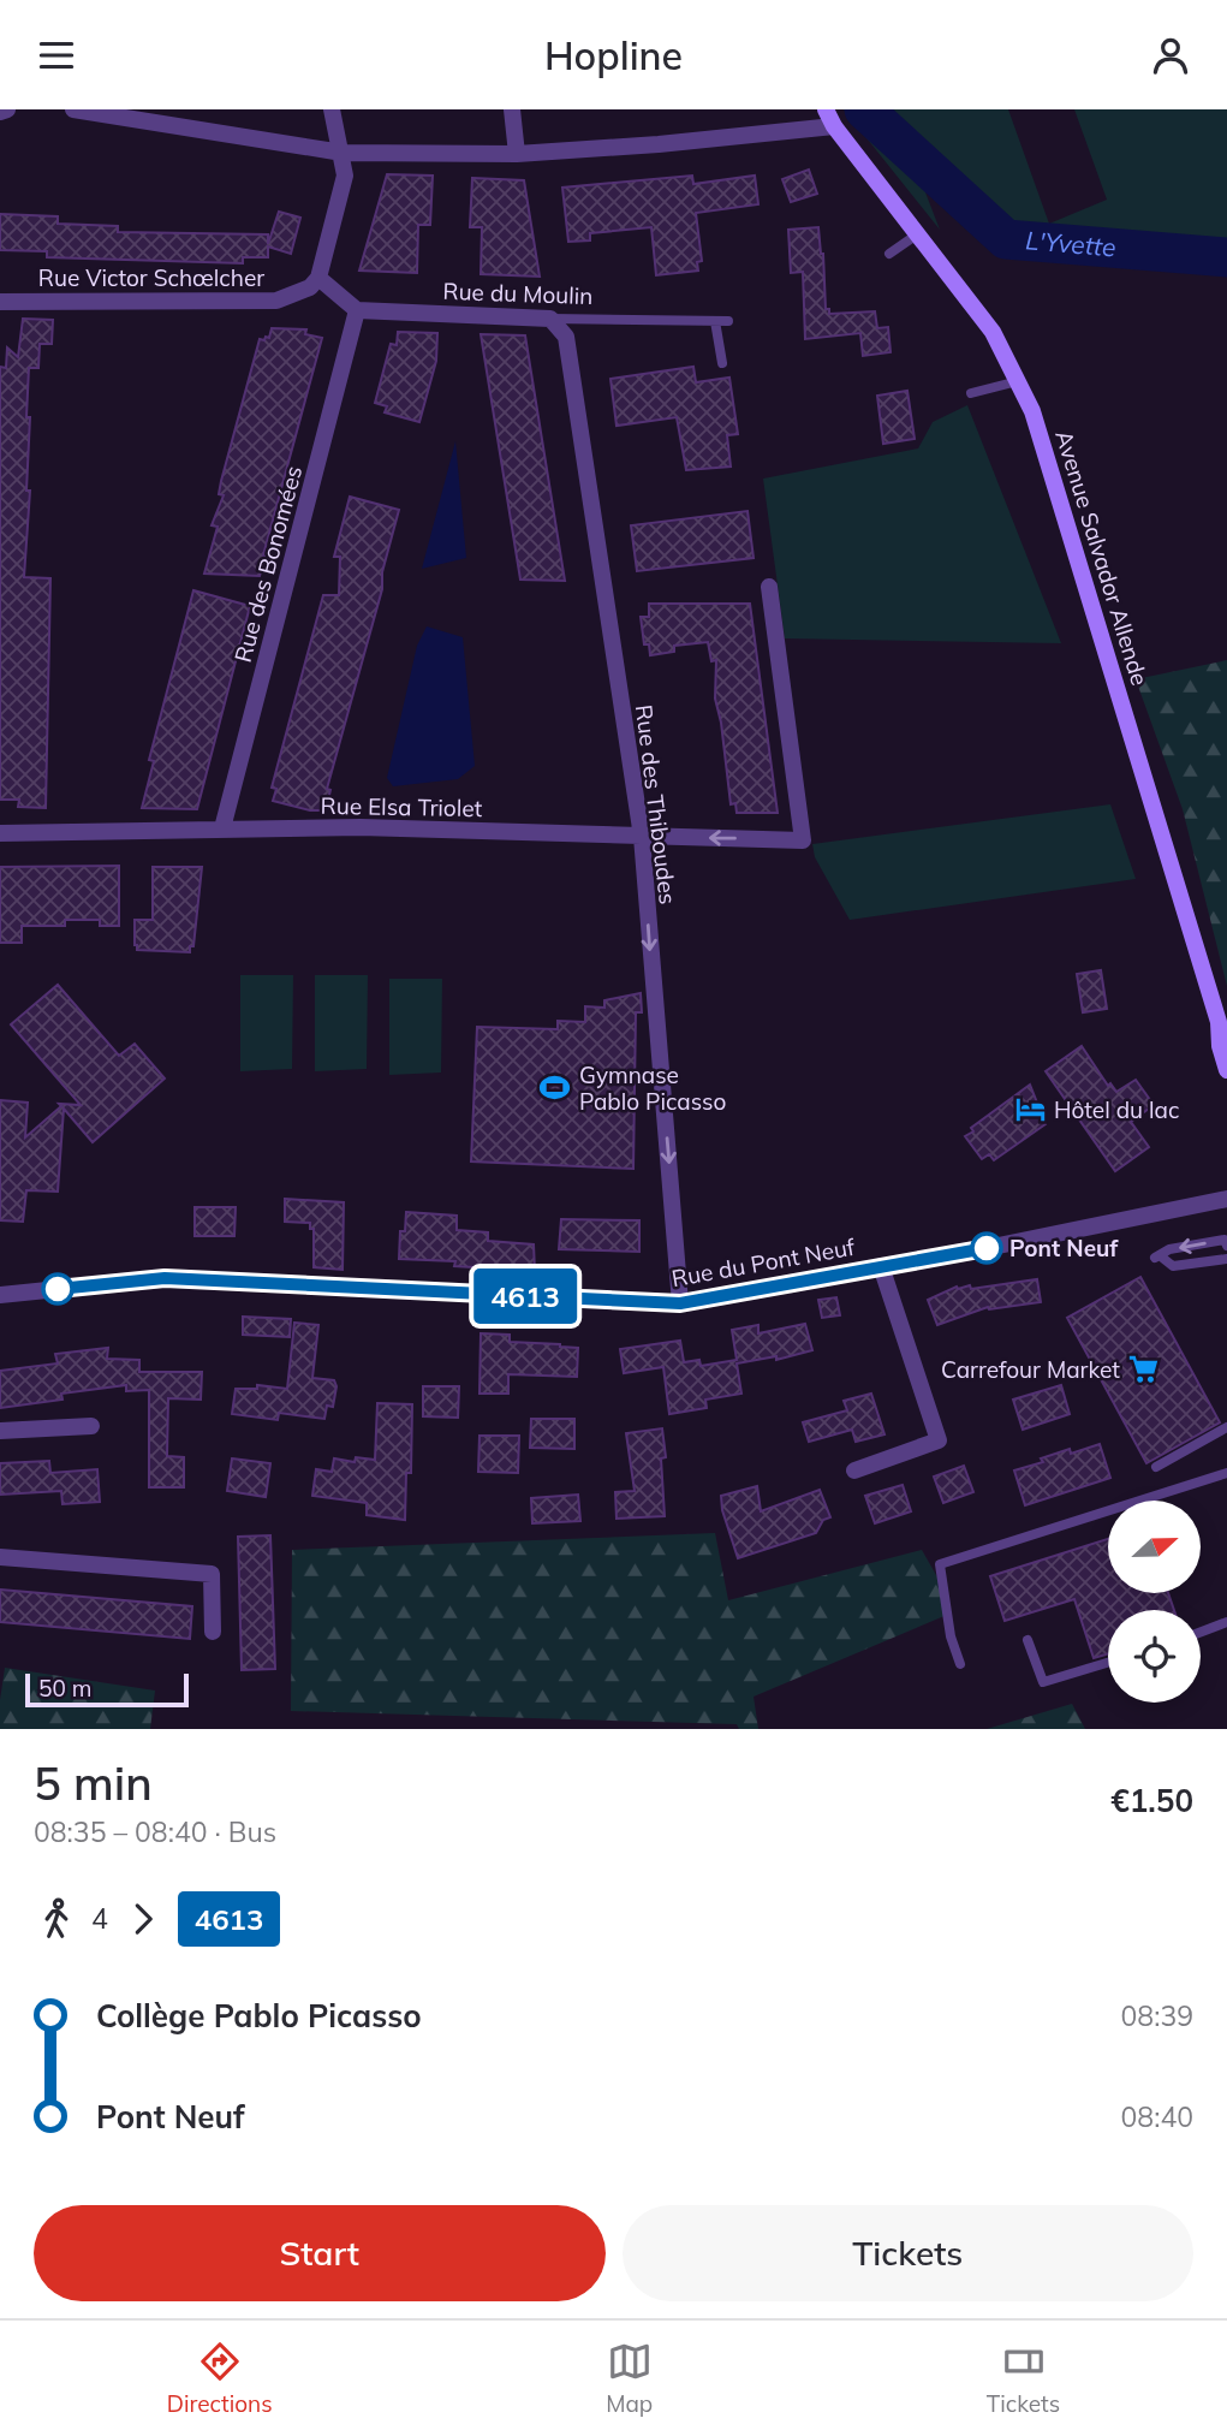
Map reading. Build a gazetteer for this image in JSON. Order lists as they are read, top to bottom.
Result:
{
  "streets": {
    "main road": ["Avenue Salvador Allende"],
    "street": [
      "Rue Victor Schœlcher",
      "Rue du Moulin",
      "Rue des Bonomées",
      "Rue des Thiboudes",
      "Rue Elsa Triolet",
      "Rue du Pont Neuf"
    ]
  },
  "crossings": [
    ["Rue du Moulin", "Rue des Bonomées"],
    ["Rue du Moulin", "Rue des Thiboudes"],
    ["Rue des Bonomées", "Rue Elsa Triolet"],
    ["Rue des Thiboudes", "Rue Elsa Triolet"],
    ["Rue des Thiboudes", "Rue du Pont Neuf"]
  ],
  "one_way": ["Rue des Thiboudes"],
  "water": ["L'Yvette"],
  "places": {
    "sports": ["Gymnase Pablo Picasso"],
    "hotel": ["Hôtel du lac"],
    "other": ["Pont Neuf"],
    "supermarket": ["Carrefour Market"]
  },
  "lines": ["bus line 4613"],
  "scale_bar": "50 m",
  "north": "right",
  "page": {
    "header": "Hopline",
    "on_map": "4613",
    "scale": "50 m",
    "heading": ["5 min", "08:35 – 08:40 · Bus", "€1.50"],
    "legs": ["4", "4613"],
    "list": [
      {
        "name": "Collège Pablo Picasso",
        "value": "08:39"
      },
      {
        "name": "Pont Neuf",
        "value": "08:40"
      }
    ],
    "buttons": ["Start", "Tickets"],
    "tabs": ["Directions", "Map", "Tickets"]
  }
}
